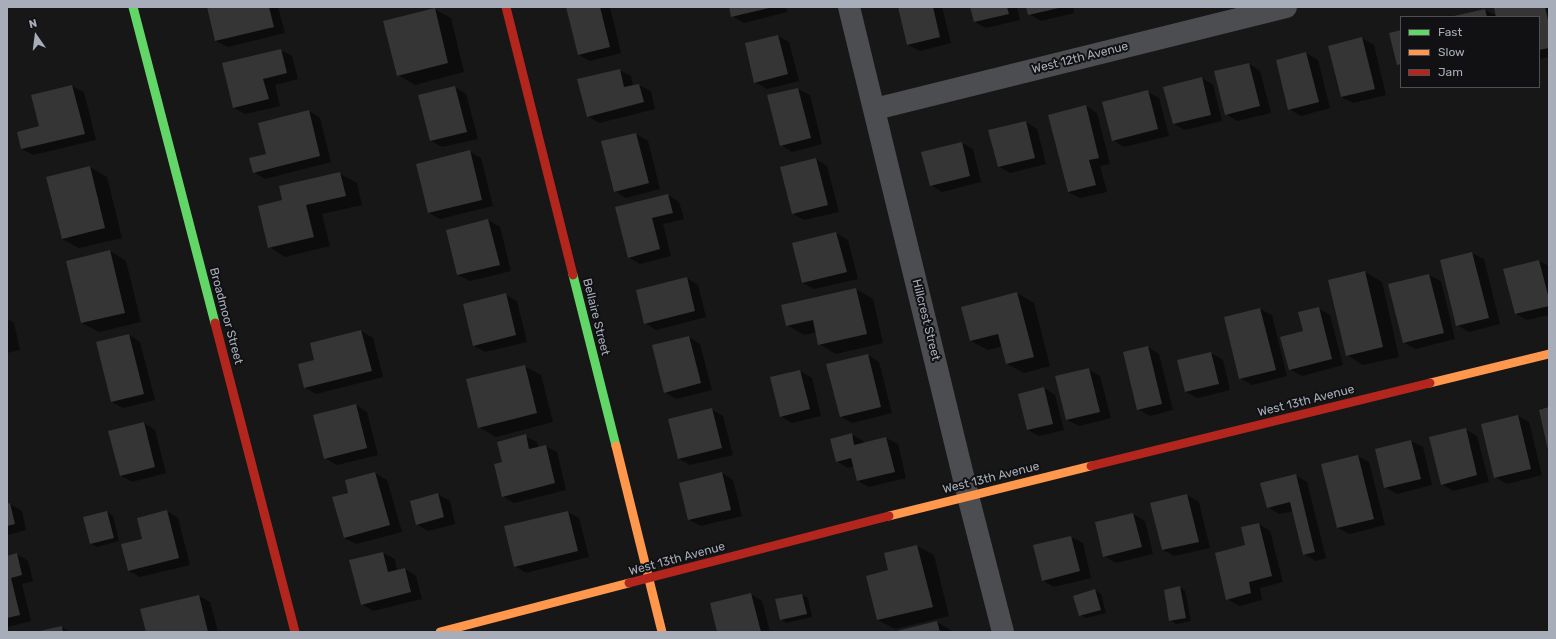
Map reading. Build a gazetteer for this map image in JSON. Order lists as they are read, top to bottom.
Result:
{
  "streets": {
    "street": [
      "West 12th Avenue",
      "Broadmoor Street",
      "Bellaire Street",
      "Hillcrest Street",
      "West 13th Avenue"
    ]
  },
  "crossings": [
    ["West 12th Avenue", "Hillcrest Street"],
    ["Bellaire Street", "West 13th Avenue"],
    ["Hillcrest Street", "West 13th Avenue"]
  ],
  "legend": ["Fast", "Slow", "Jam"],
  "north": "top"
}
